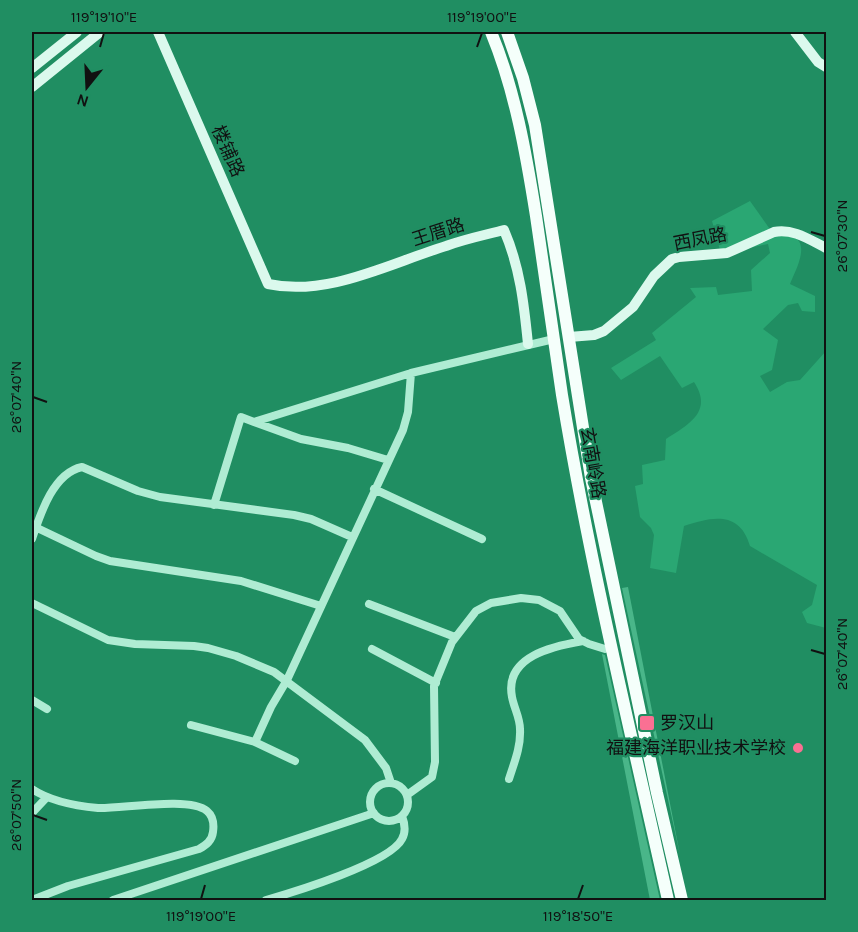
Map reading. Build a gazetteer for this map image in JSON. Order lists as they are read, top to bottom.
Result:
{
  "streets": {
    "main road": ["玄南岭路"],
    "street": ["楼铺路", "王厝路", "西凤路"]
  },
  "crossings": [
    ["楼铺路", "王厝路"],
    ["西凤路", "玄南岭路"]
  ],
  "places": {
    "transit": ["罗汉山"],
    "other": ["福建海洋职业技术学校"]
  },
  "north": "bottom",
  "coordinates": [
    "119°19'10\"E",
    "119°19'00\"E",
    "26°07'30\"N",
    "26°07'40\"N",
    "26°07'50\"N",
    "119°18'50\"E"
  ]
}
